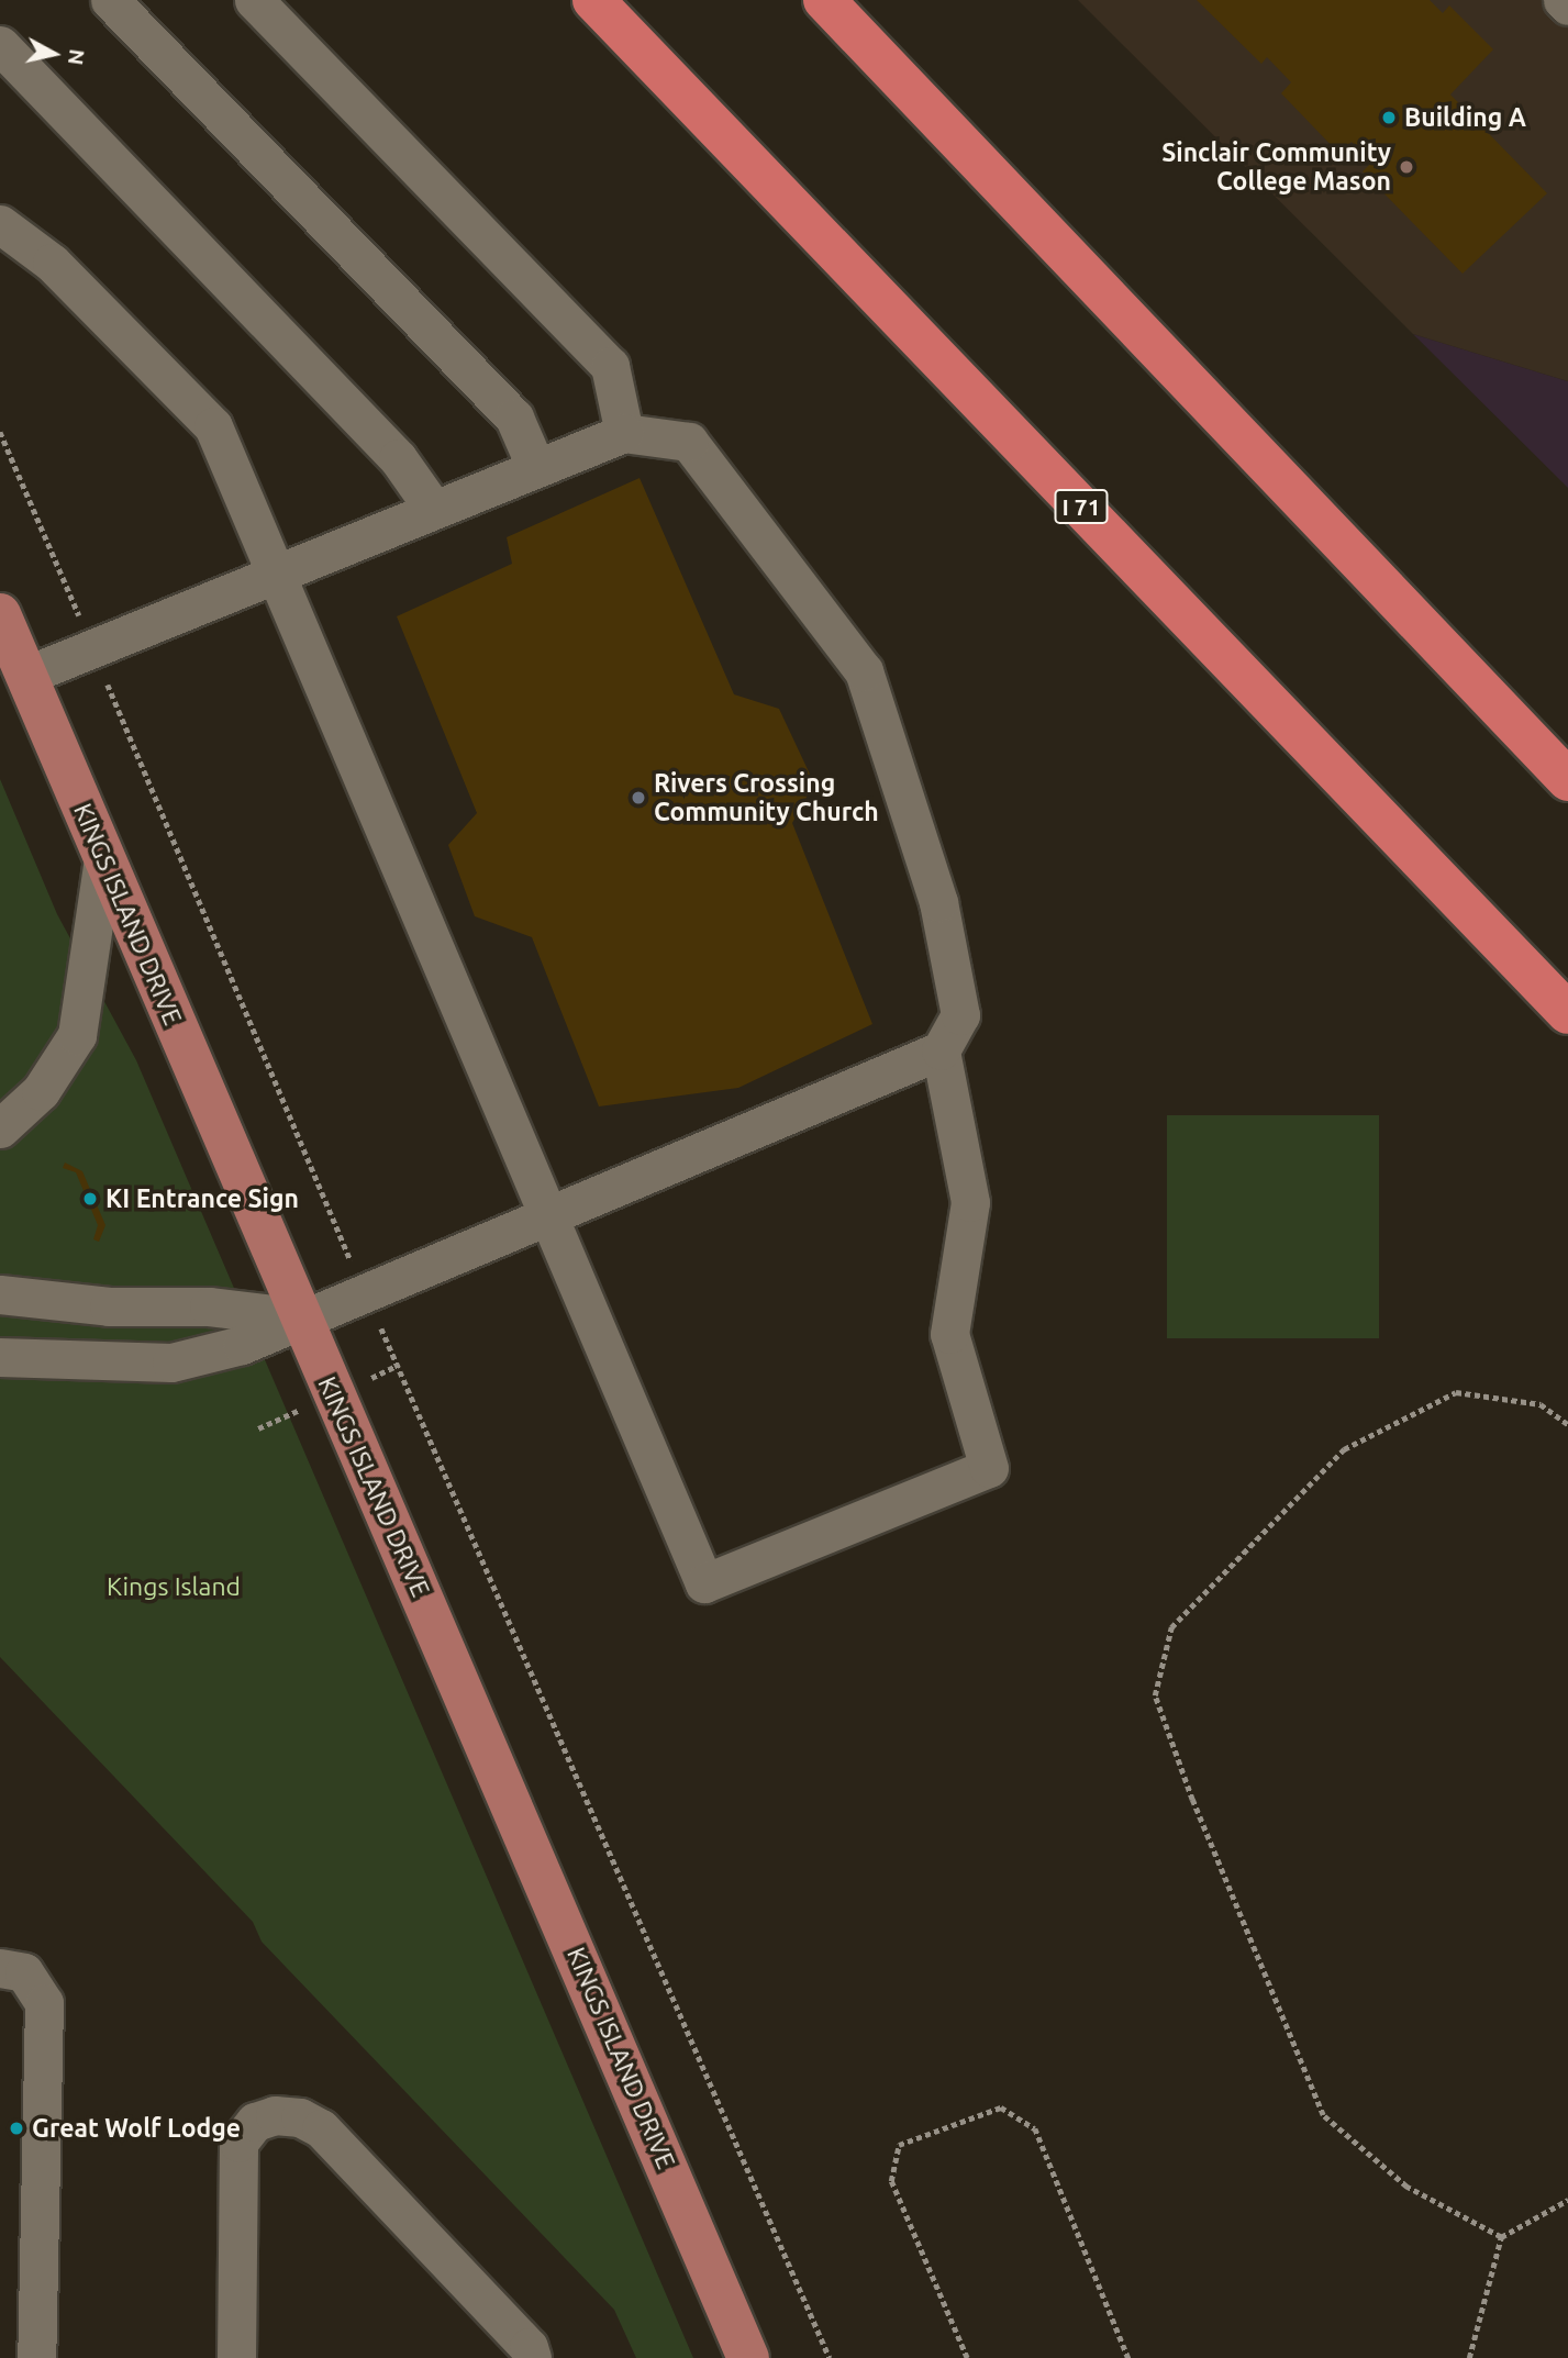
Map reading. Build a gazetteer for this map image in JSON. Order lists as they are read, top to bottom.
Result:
{
  "streets": {
    "highway": ["I 71"],
    "main road": ["KINGS ISLAND DRIVE"]
  },
  "parks": ["Kings Island"],
  "places": [
    "Building A",
    "Sinclair Community College Mason",
    "Rivers Crossing Community Church",
    "KI Entrance Sign",
    "Great Wolf Lodge"
  ],
  "north": "right"
}
